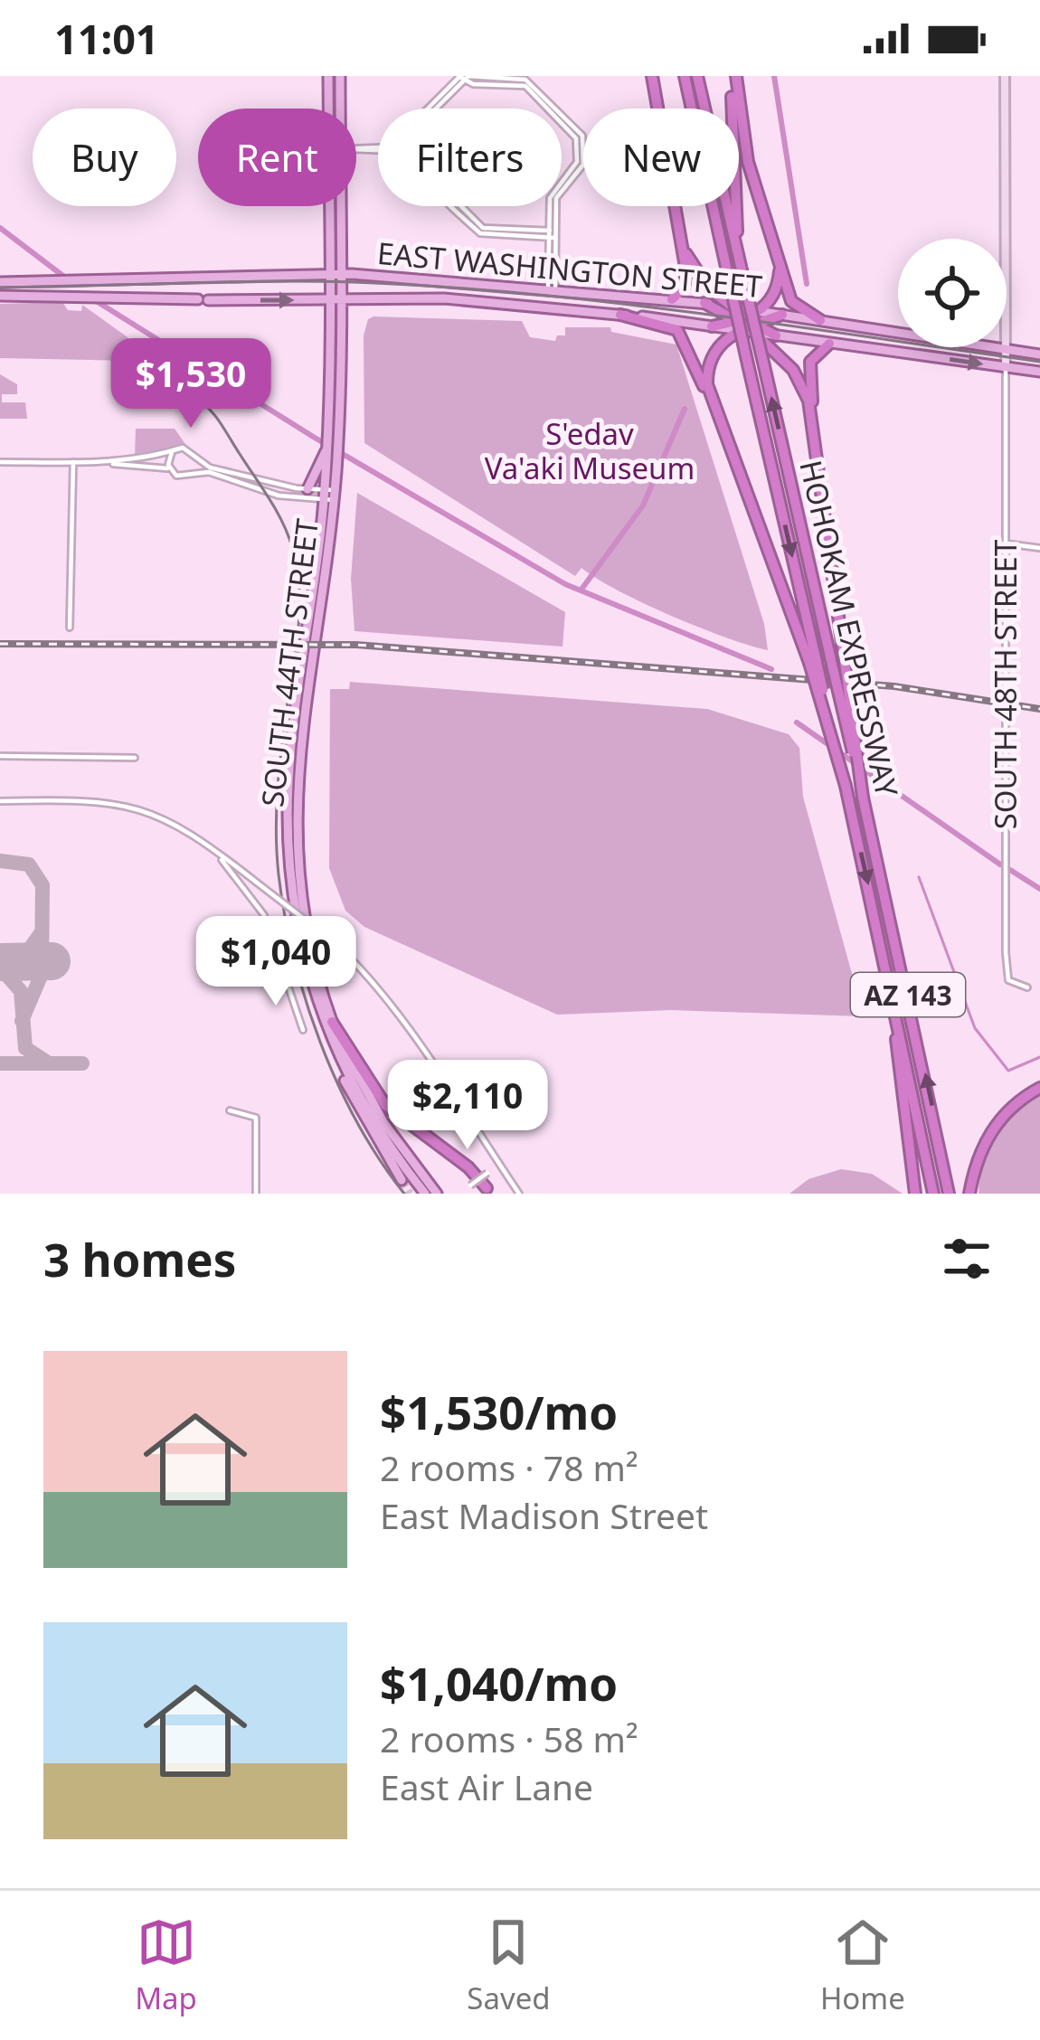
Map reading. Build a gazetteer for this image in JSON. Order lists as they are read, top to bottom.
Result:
{
  "streets": {
    "highway": ["HOHOKAM EXPRESSWAY", "AZ 143"],
    "main road": ["EAST WASHINGTON STREET", "SOUTH 44TH STREET"],
    "street": ["SOUTH 48TH STREET"]
  },
  "crossings": [
    ["EAST WASHINGTON STREET", "SOUTH 44TH STREET"],
    ["EAST WASHINGTON STREET", "SOUTH 48TH STREET"]
  ],
  "parks": ["S'edav Va'aki Museum"],
  "page": {
    "status": "11:01",
    "chip": [
      "Buy",
      "Rent",
      "Filters",
      "New"
    ],
    "price": ["$1,530", "$1,040", "$2,110"],
    "heading": "3 homes",
    "list": [
      {
        "name": "$1,530/mo",
        "note": "2 rooms · 78 m² · East Madison Street"
      },
      {
        "name": "$1,040/mo",
        "note": "2 rooms · 58 m² · East Air Lane"
      }
    ],
    "tabs": ["Map", "Saved", "Home"]
  }
}
